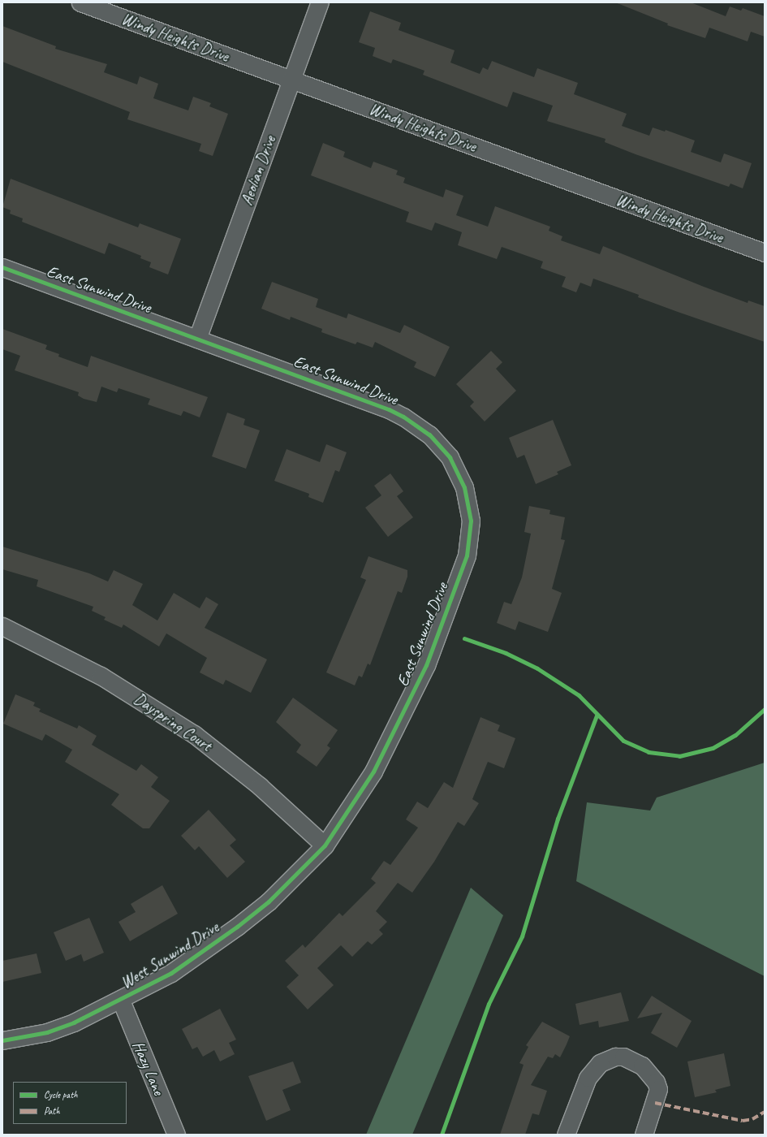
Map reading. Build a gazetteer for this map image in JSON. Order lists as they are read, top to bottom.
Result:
{
  "streets": {
    "street": [
      "Windy Heights Drive",
      "Aeolian Drive",
      "East Sunwind Drive",
      "Dayspring Court",
      "West Sunwind Drive",
      "Hazy Lane"
    ]
  },
  "crossings": [
    ["Windy Heights Drive", "Aeolian Drive"],
    ["Aeolian Drive", "East Sunwind Drive"],
    ["East Sunwind Drive", "Dayspring Court"],
    ["East Sunwind Drive", "West Sunwind Drive"],
    ["Dayspring Court", "West Sunwind Drive"],
    ["West Sunwind Drive", "Hazy Lane"]
  ],
  "legend": ["Cycle path", "Path"]
}
